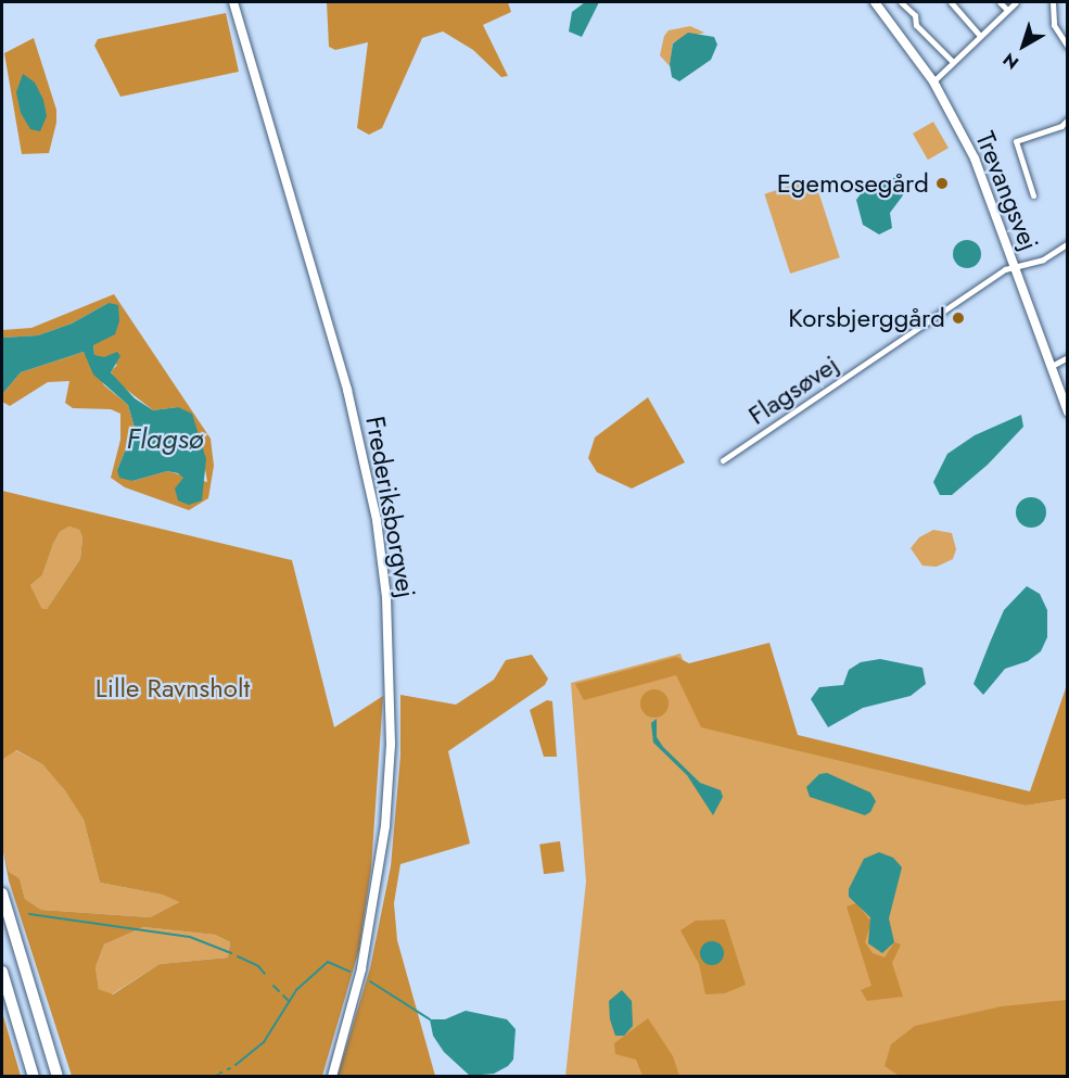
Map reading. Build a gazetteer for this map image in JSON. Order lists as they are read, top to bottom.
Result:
{
  "streets": {
    "street": ["Trevangsvej", "Flagsøvej", "Frederiksborgvej"]
  },
  "crossings": [
    ["Trevangsvej", "Flagsøvej"]
  ],
  "water": ["Flagsø"],
  "parks": ["Lille Ravnsholt"],
  "places": ["Egemosegård", "Korsbjerggård"],
  "north": "bottom left"
}
